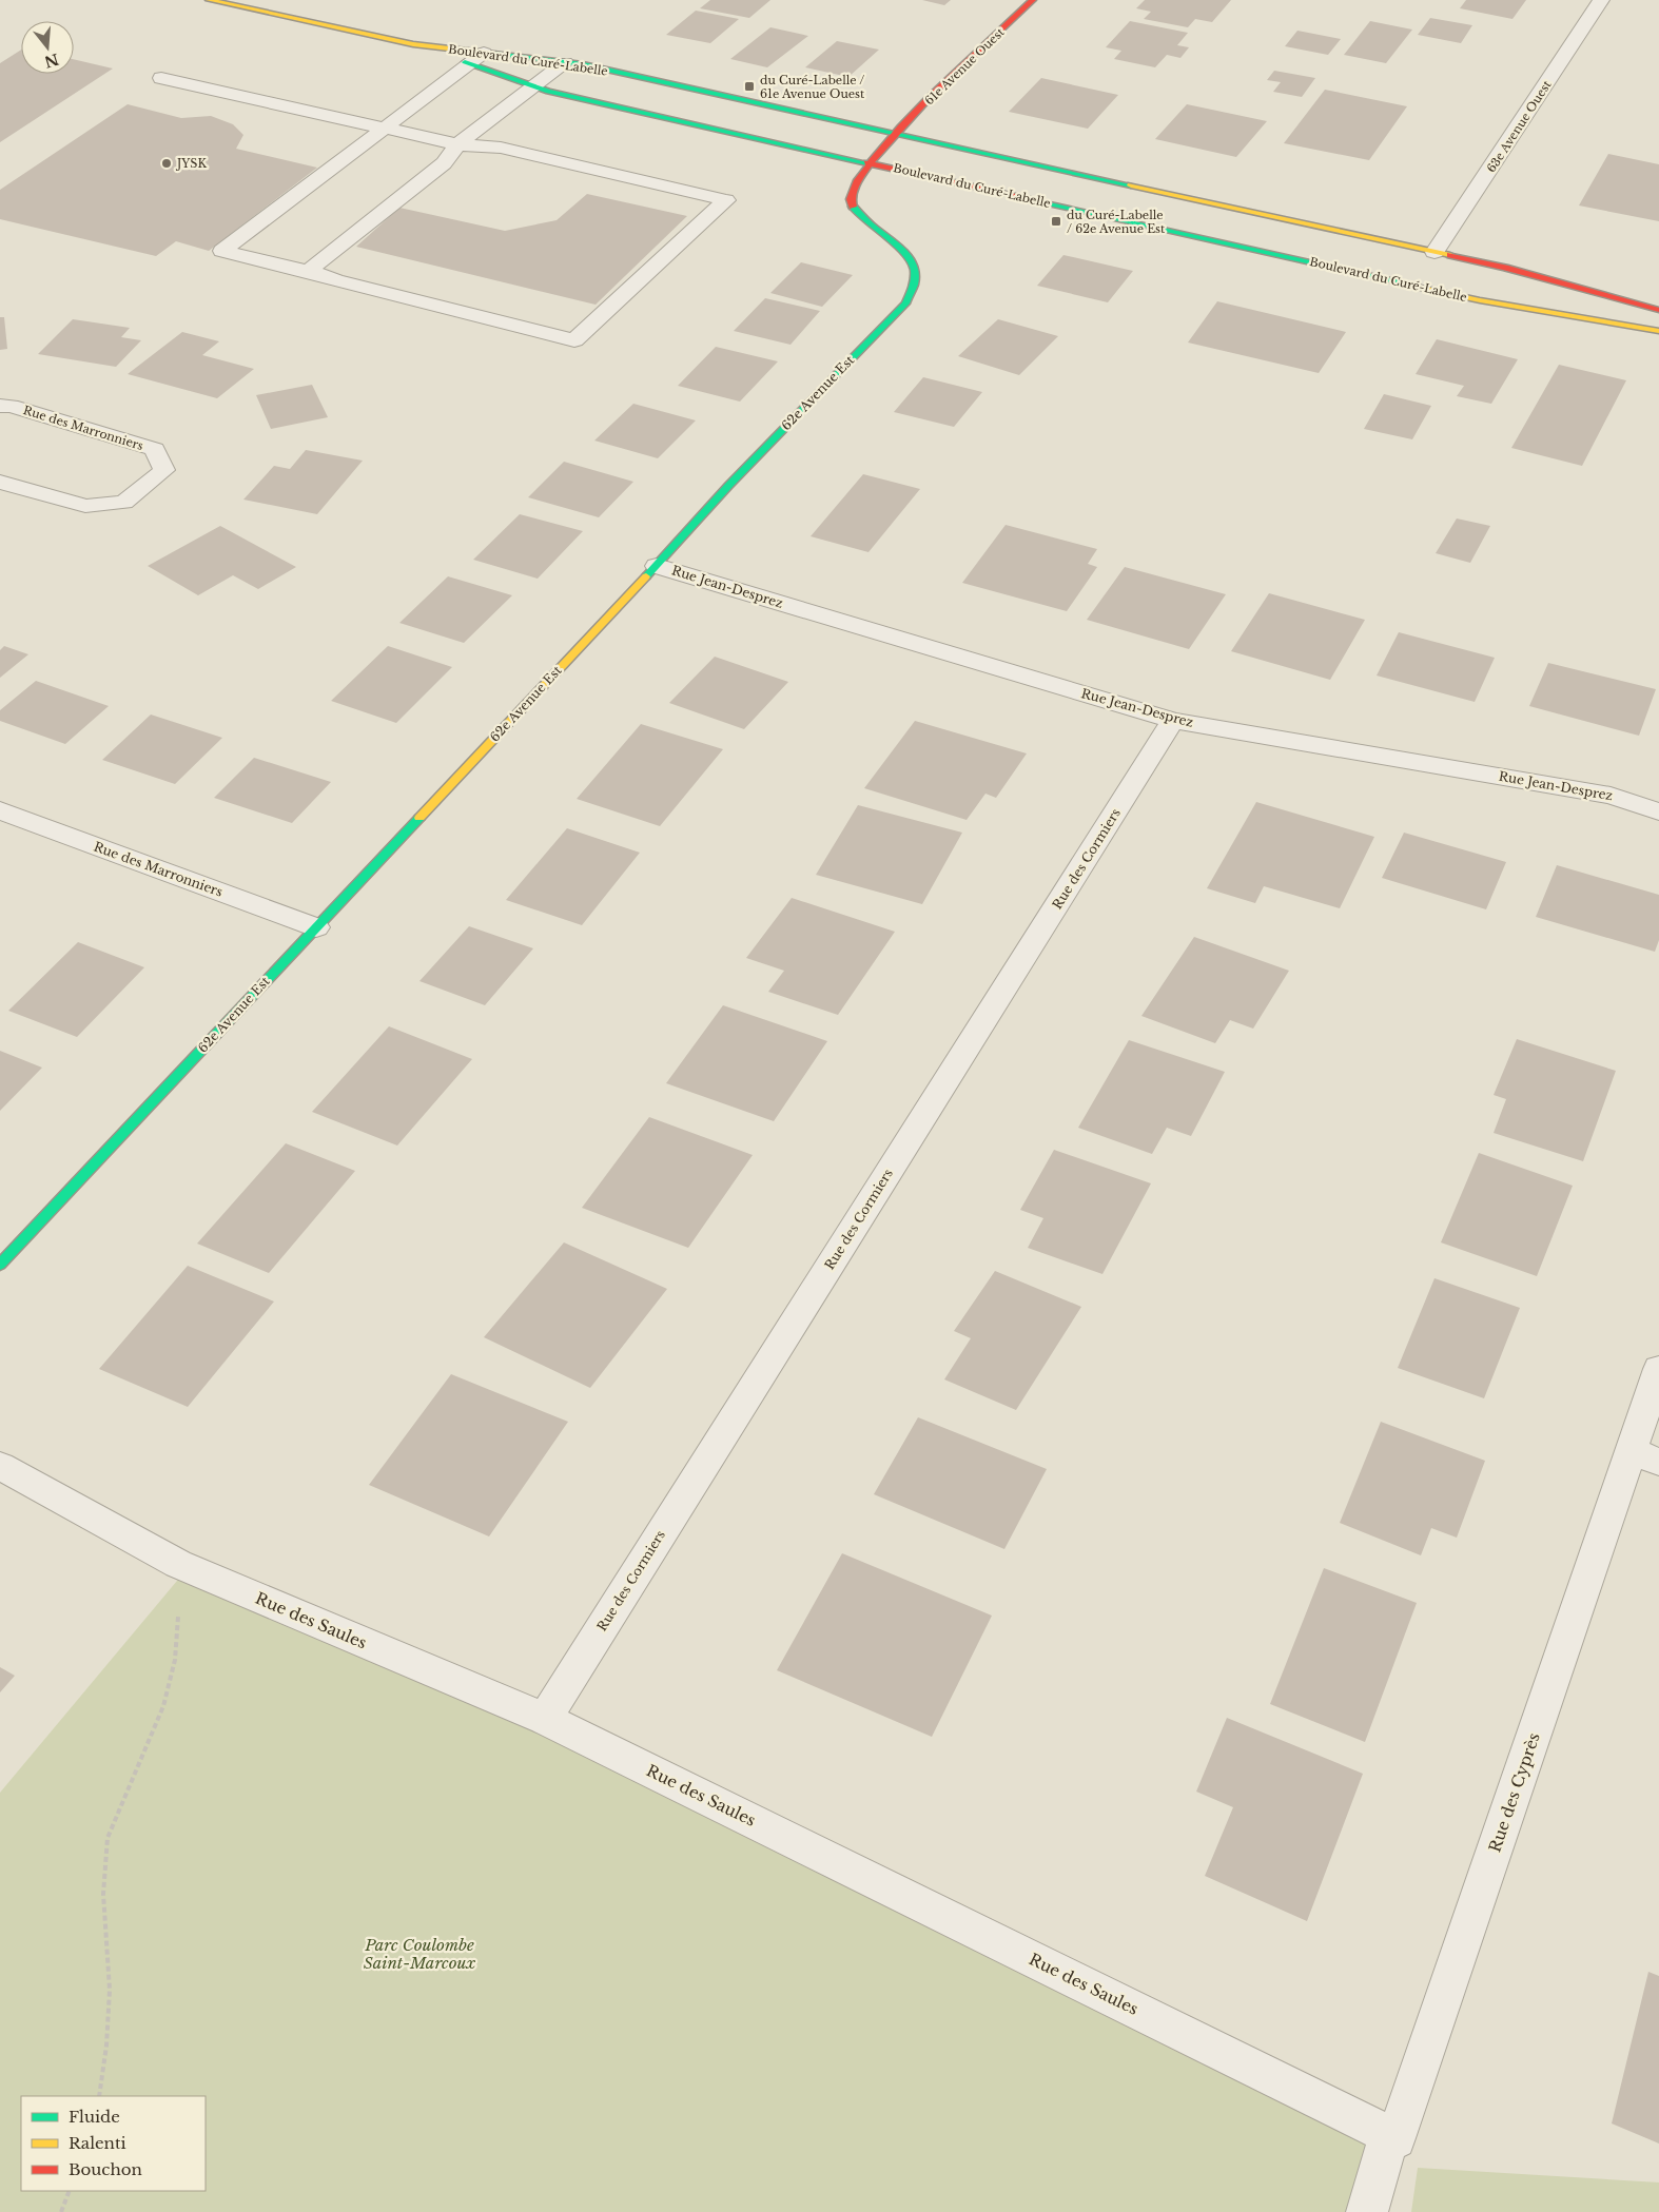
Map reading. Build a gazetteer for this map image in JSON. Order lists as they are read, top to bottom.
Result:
{
  "streets": {
    "main road": ["Boulevard du Curé-Labelle", "61e Avenue Ouest", "62e Avenue Est"],
    "street": [
      "63e Avenue Ouest",
      "Rue des Marronniers",
      "Rue Jean-Desprez",
      "Rue des Cormiers",
      "Rue des Saules",
      "Rue des Cyprès"
    ]
  },
  "crossings": [
    ["Boulevard du Curé-Labelle", "61e Avenue Ouest"],
    ["Boulevard du Curé-Labelle", "63e Avenue Ouest"],
    ["Boulevard du Curé-Labelle", "62e Avenue Est"],
    ["61e Avenue Ouest", "62e Avenue Est"],
    ["62e Avenue Est", "Rue des Marronniers"],
    ["62e Avenue Est", "Rue Jean-Desprez"],
    ["Rue Jean-Desprez", "Rue des Cormiers"],
    ["Rue des Cormiers", "Rue des Saules"],
    ["Rue des Saules", "Rue des Cyprès"]
  ],
  "parks": ["Parc Coulombe Saint-Marcoux"],
  "places": {
    "transit": ["du Curé-Labelle / 61e Avenue Ouest", "du Curé-Labelle / 62e Avenue Est"],
    "other": ["JYSK"]
  },
  "legend": ["Fluide", "Ralenti", "Bouchon"],
  "north": "bottom"
}
